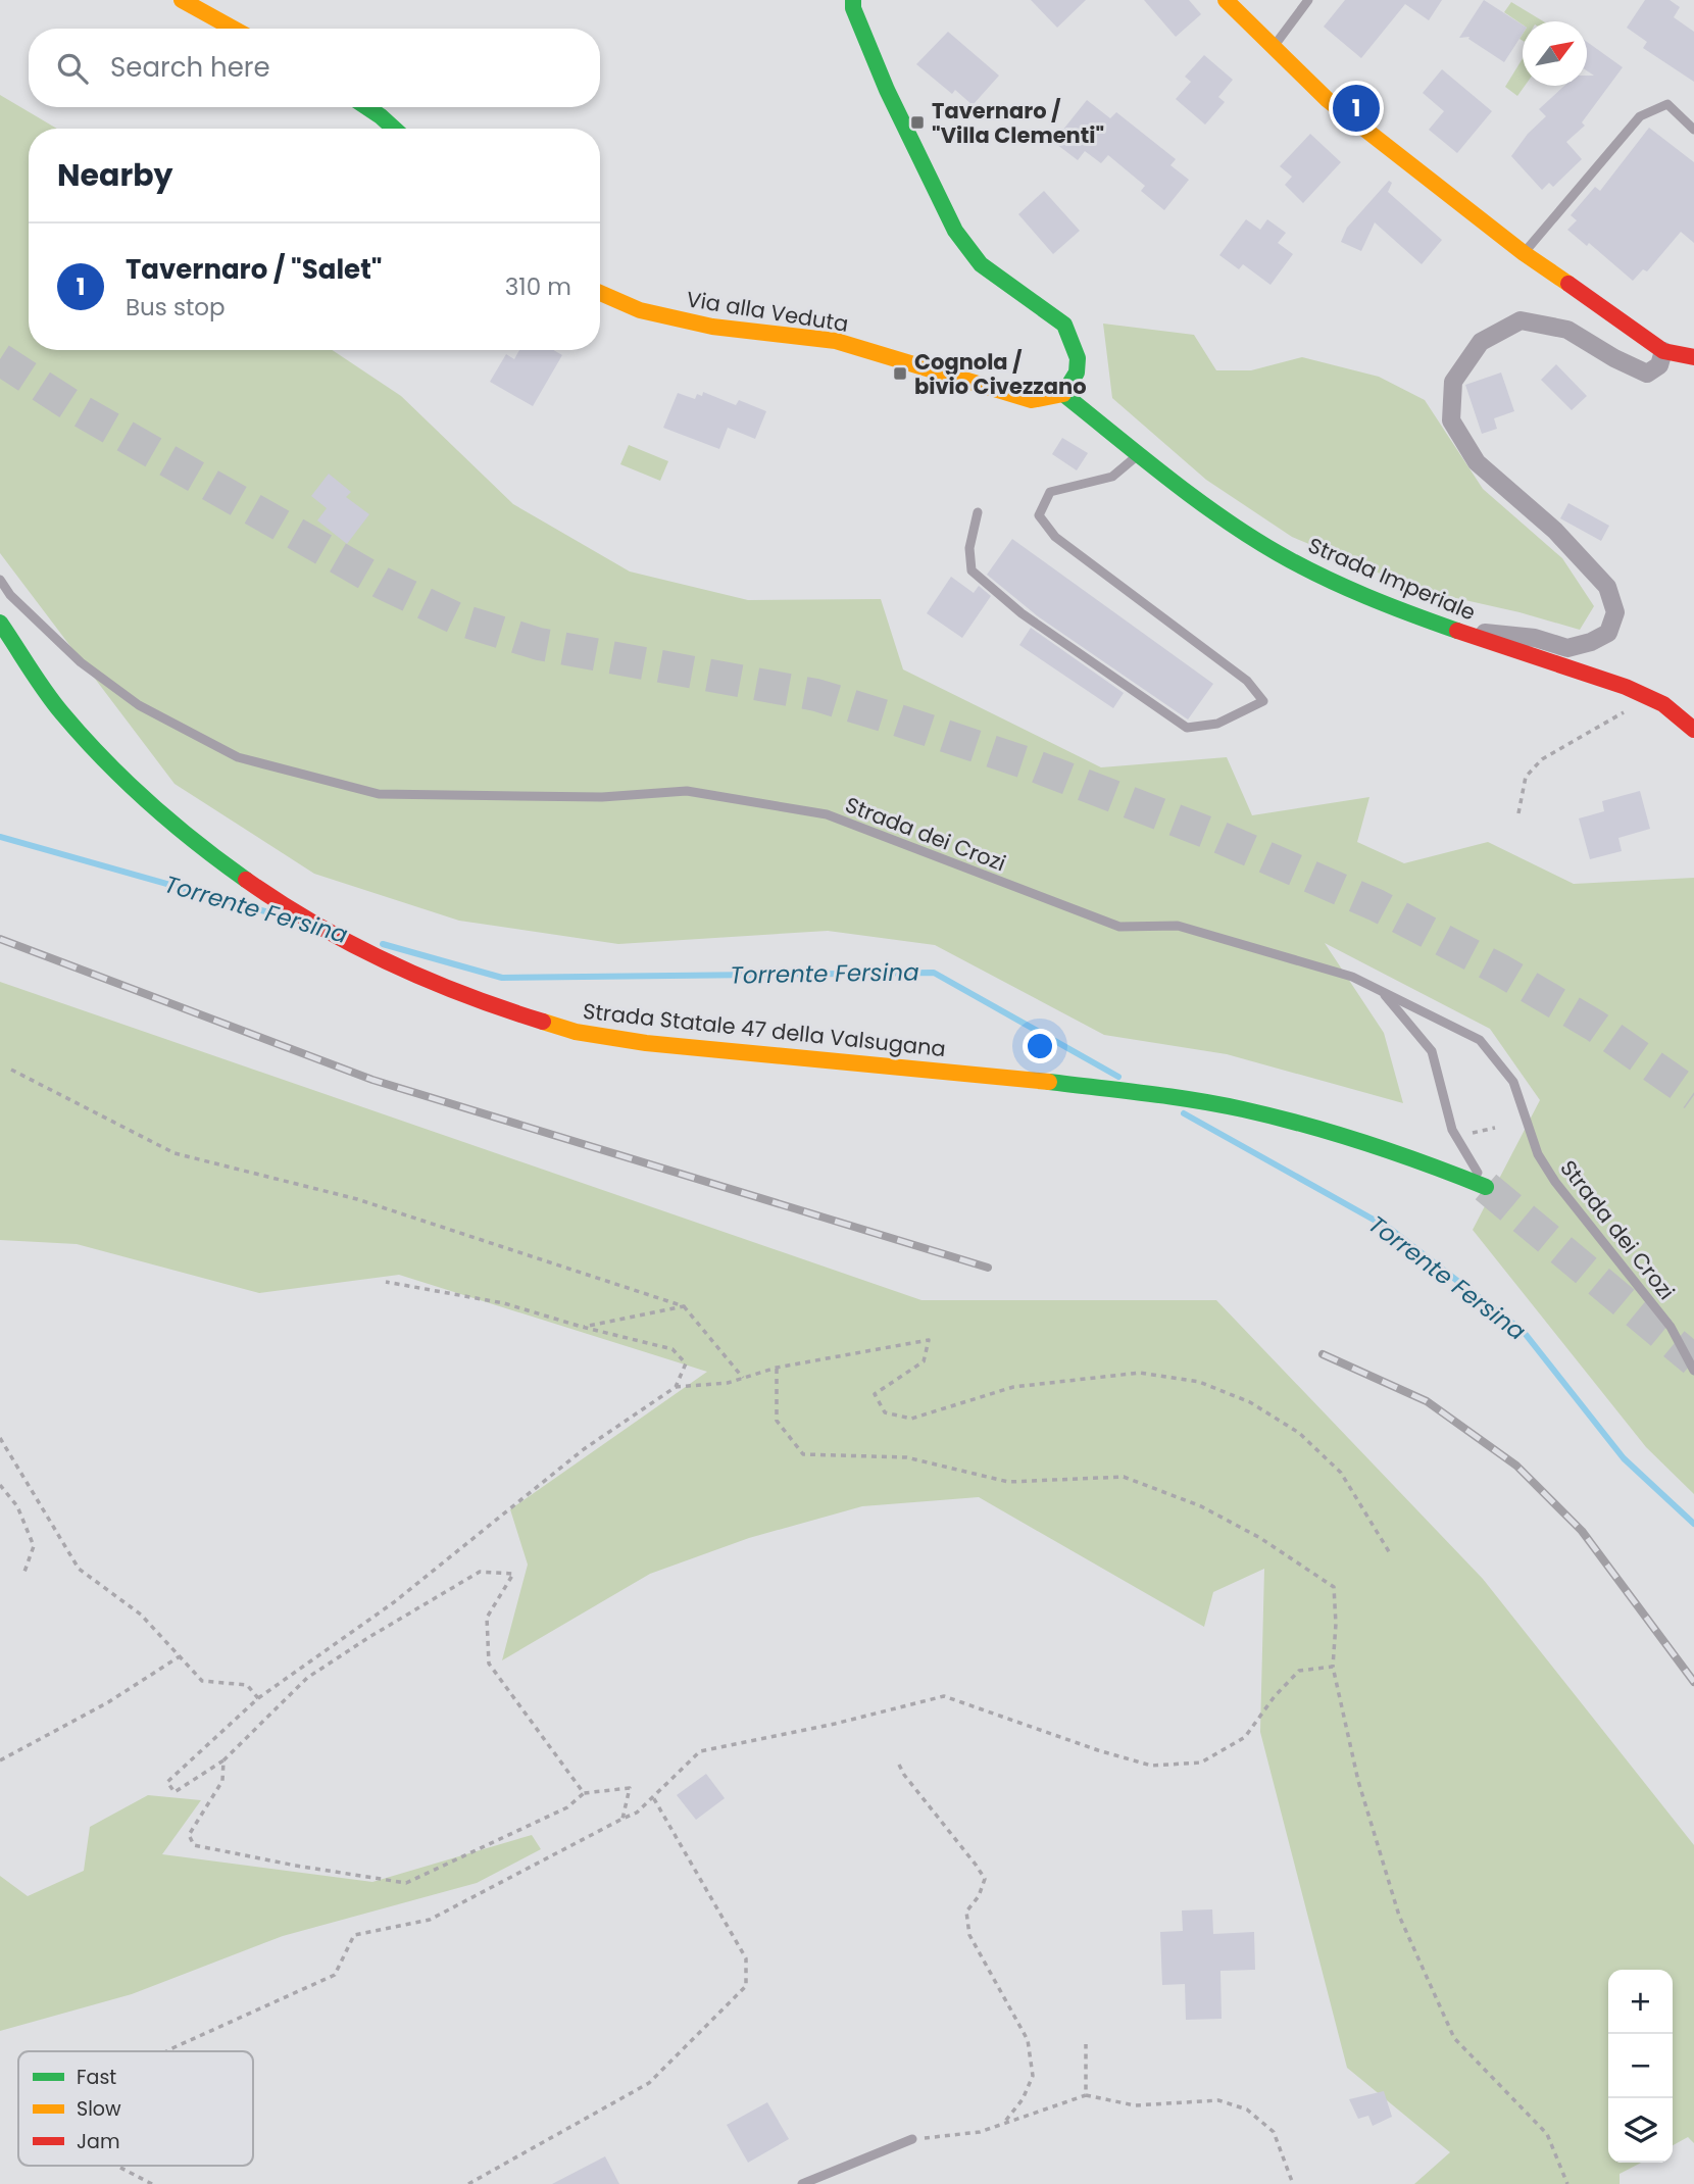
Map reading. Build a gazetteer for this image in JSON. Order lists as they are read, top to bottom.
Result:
{
  "streets": {
    "main road": ["Via alla Veduta", "Strada Imperiale", "Strada Statale 47 della Valsugana"],
    "lane": ["Strada dei Crozi"]
  },
  "crossings": [
    ["Via alla Veduta", "Strada Imperiale"]
  ],
  "water": ["Torrente Fersina"],
  "places": {
    "transit": ["Tavernaro / \"Villa Clementi\"", "Cognola / bivio Civezzano"]
  },
  "legend": ["Fast", "Slow", "Jam"],
  "north": "top right",
  "page": {
    "search": "Search here",
    "pins": "1",
    "heading": "Nearby",
    "list": [
      {
        "mark": "1",
        "name": "Tavernaro / \"Salet\"",
        "note": "Bus stop",
        "value": "310 m"
      }
    ],
    "map_buttons": ["+", "−"]
  }
}
